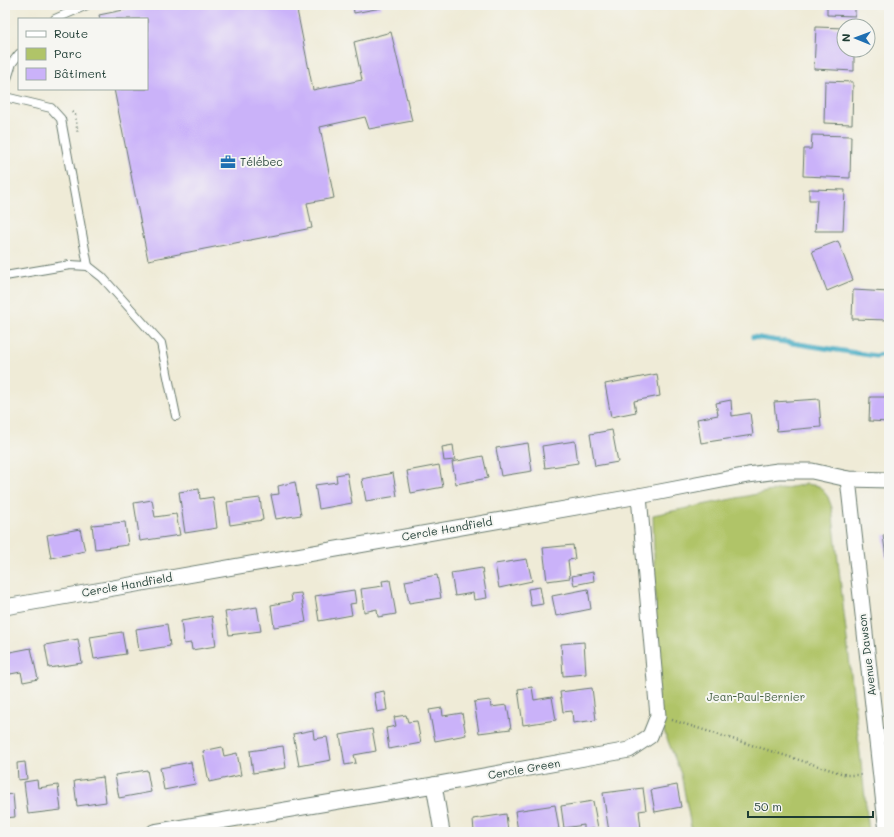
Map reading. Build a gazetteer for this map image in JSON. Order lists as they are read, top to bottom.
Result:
{
  "streets": {
    "street": ["Cercle Handfield", "Avenue Dawson", "Cercle Green"]
  },
  "crossings": [
    ["Cercle Handfield", "Avenue Dawson"],
    ["Cercle Handfield", "Cercle Green"]
  ],
  "parks": ["Jean-Paul-Bernier"],
  "places": {
    "office": ["Télébec"]
  },
  "legend": ["Route", "Parc", "Bâtiment"],
  "scale_bar": "50 m",
  "north": "left"
}
